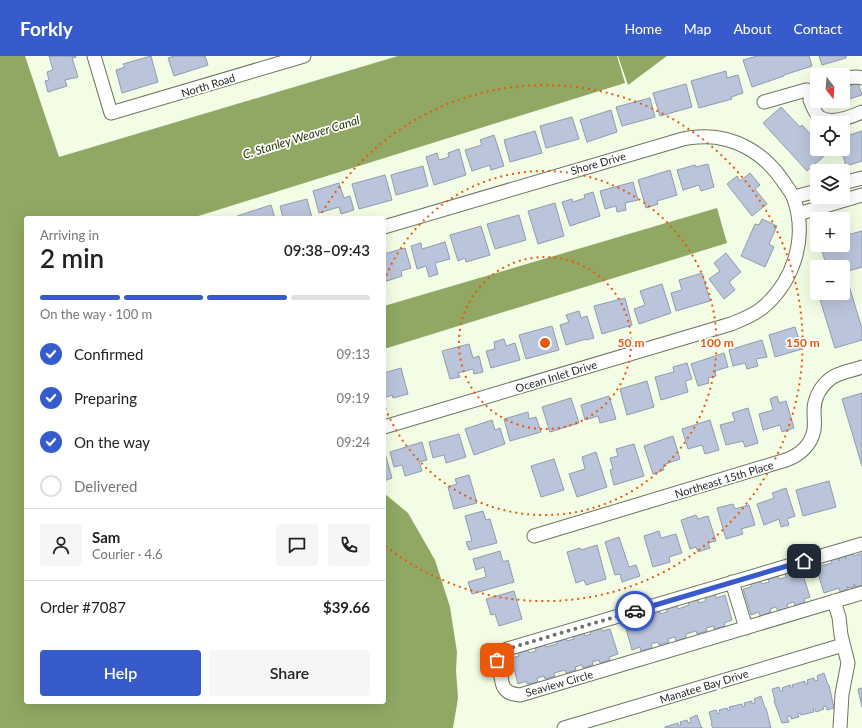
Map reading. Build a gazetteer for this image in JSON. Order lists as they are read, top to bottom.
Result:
{
  "streets": {
    "street": [
      "North Road",
      "Shore Drive",
      "Ocean Inlet Drive",
      "Northeast 15th Place",
      "Seaview Circle",
      "Manatee Bay Drive"
    ]
  },
  "crossings": [
    ["Shore Drive", "Ocean Inlet Drive"]
  ],
  "water": ["C. Stanley Weaver Canal"],
  "north": "bottom",
  "page": {
    "header": "Forkly",
    "nav": [
      "Home",
      "Map",
      "About",
      "Contact"
    ],
    "map_buttons": ["+", "−"],
    "heading": ["2 min", "Arriving in", "09:38–09:43"],
    "panel": [
      "Sam",
      "Courier · 4.6",
      "Order #7087",
      "$39.66"
    ],
    "bar": "On the way · 100 m",
    "list": [
      ["Confirmed", "09:13"],
      ["Preparing", "09:19"],
      ["On the way", "09:24"],
      "Delivered"
    ],
    "buttons": ["Help", "Share"]
  },
  "rings": ["50 m", "100 m", "150 m"]
}
